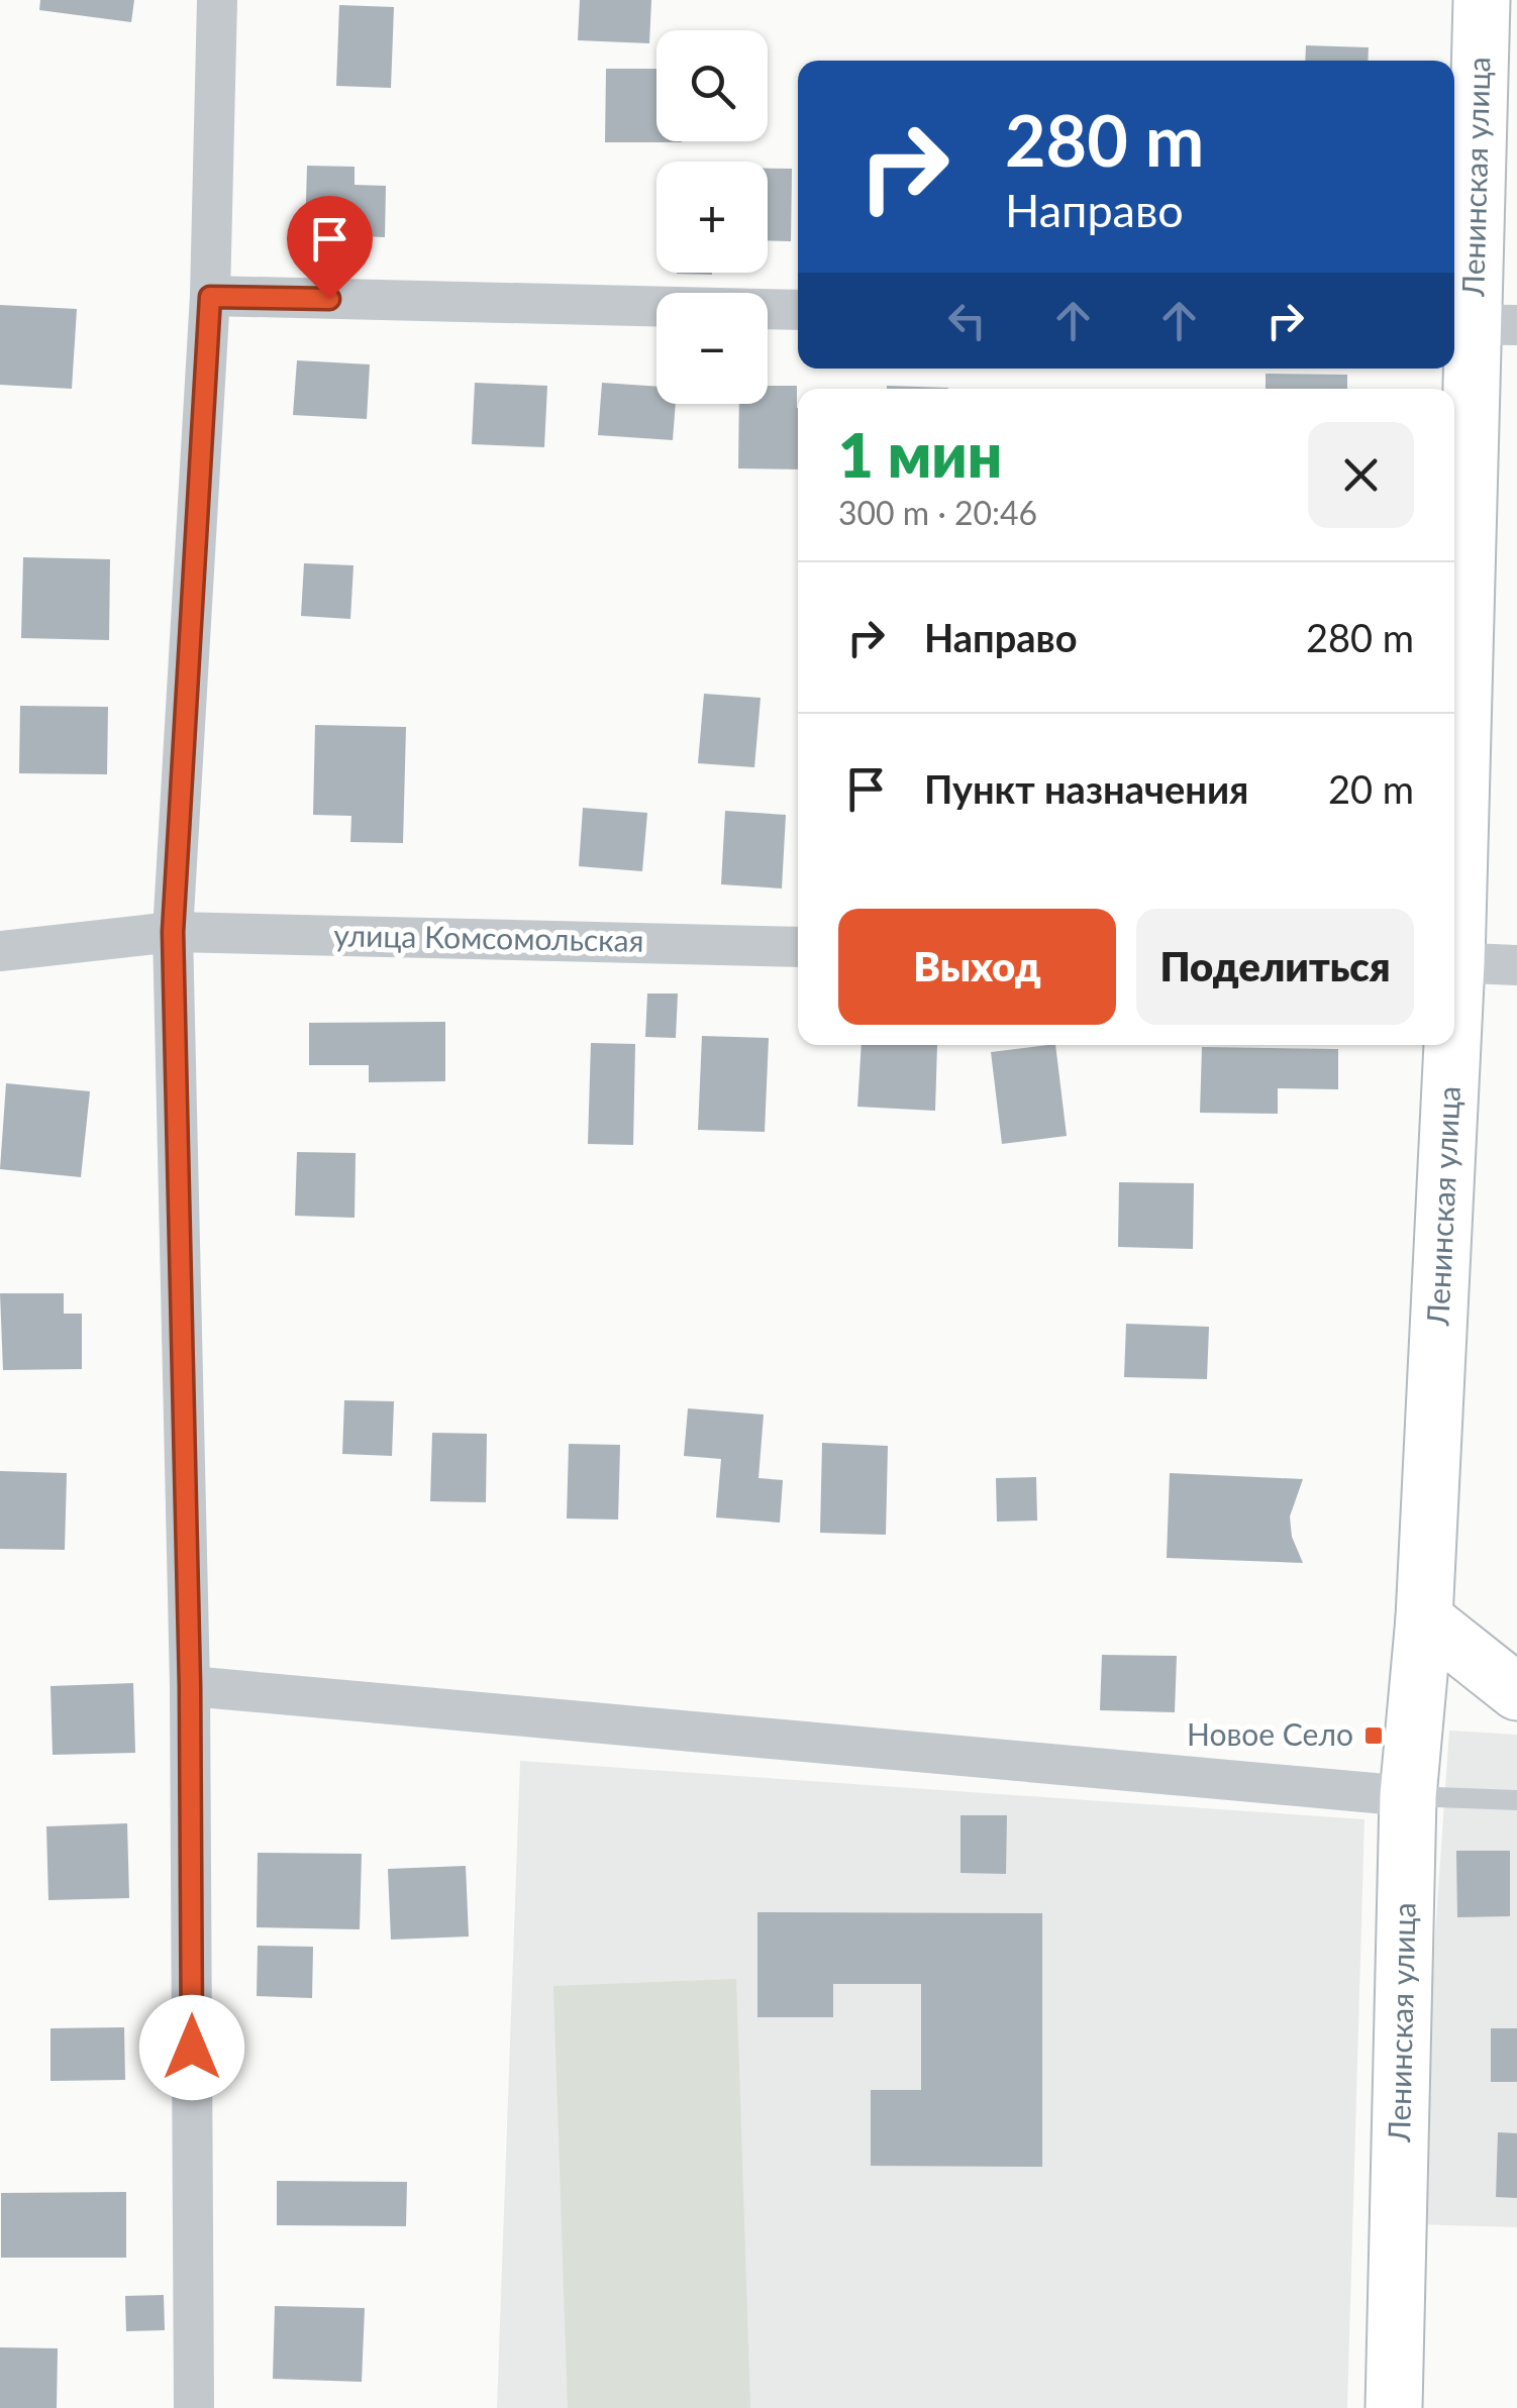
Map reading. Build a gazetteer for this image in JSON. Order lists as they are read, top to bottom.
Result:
{
  "streets": {
    "street": ["Ленинская улица", "улица Комсомольская"]
  },
  "places": {
    "transit": ["Новое Село"]
  },
  "page": {
    "map_buttons": ["+", "−"],
    "turn": ["280 m", "Направо"],
    "heading": ["1 мин", "300 m · 20:46"],
    "list": [
      {
        "name": "Направо",
        "value": "280 m"
      },
      {
        "name": "Пункт назначения",
        "value": "20 m"
      }
    ],
    "buttons": ["Выход", "Поделиться"]
  }
}
